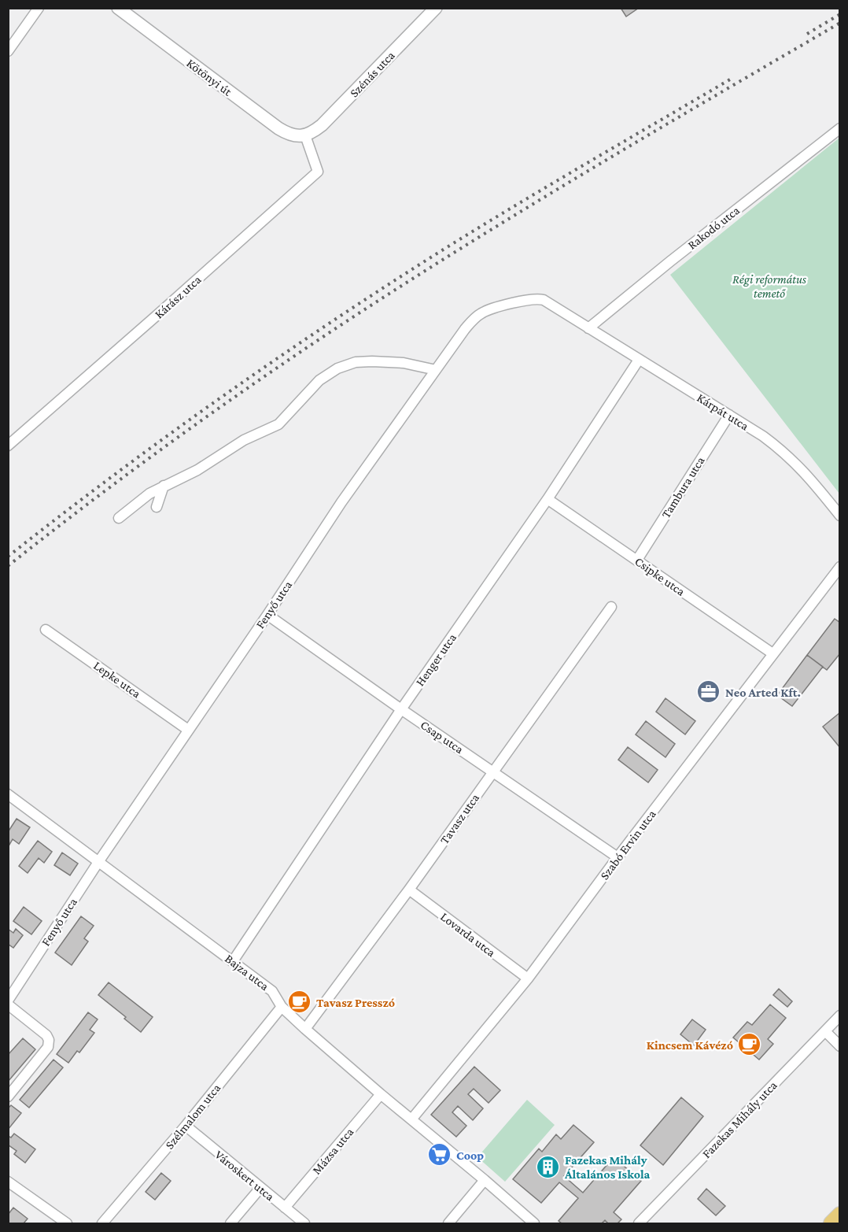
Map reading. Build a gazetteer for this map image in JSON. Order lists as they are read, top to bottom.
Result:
{
  "streets": {
    "street": [
      "Szénás utca",
      "Kötönyi út",
      "Rakodó utca",
      "Kárász utca",
      "Kárpát utca",
      "Tambura utca",
      "Csipke utca",
      "Fenyő utca",
      "Henger utca",
      "Lepke utca",
      "Csap utca",
      "Tavasz utca",
      "Szabó Ervin utca",
      "Lovarda utca",
      "Bajza utca",
      "Szélmalom utca",
      "Fazekas Mihály utca",
      "Mázsa utca",
      "Városkert utca"
    ]
  },
  "crossings": [
    ["Szénás utca", "Kötönyi út"],
    ["Szénás utca", "Kárász utca"],
    ["Kötönyi út", "Kárász utca"],
    ["Rakodó utca", "Kárpát utca"],
    ["Rakodó utca", "Fenyő utca"],
    ["Kárpát utca", "Tambura utca"],
    ["Kárpát utca", "Fenyő utca"],
    ["Kárpát utca", "Henger utca"],
    ["Tambura utca", "Csipke utca"],
    ["Csipke utca", "Henger utca"],
    ["Csipke utca", "Szabó Ervin utca"],
    ["Fenyő utca", "Lepke utca"],
    ["Fenyő utca", "Csap utca"],
    ["Fenyő utca", "Bajza utca"],
    ["Henger utca", "Csap utca"],
    ["Henger utca", "Bajza utca"],
    ["Csap utca", "Tavasz utca"],
    ["Csap utca", "Szabó Ervin utca"],
    ["Tavasz utca", "Lovarda utca"],
    ["Tavasz utca", "Bajza utca"],
    ["Szabó Ervin utca", "Lovarda utca"],
    ["Szabó Ervin utca", "Bajza utca"],
    ["Bajza utca", "Szélmalom utca"],
    ["Bajza utca", "Mázsa utca"],
    ["Szélmalom utca", "Városkert utca"],
    ["Mázsa utca", "Városkert utca"]
  ],
  "parks": ["Régi református temető"],
  "places": {
    "office": ["Neo Arted Kft."],
    "cafe": ["Tavasz Presszó", "Kincsem Kávézó"],
    "supermarket": ["Coop"],
    "building": ["Fazekas Mihály Általános Iskola"]
  }
}
